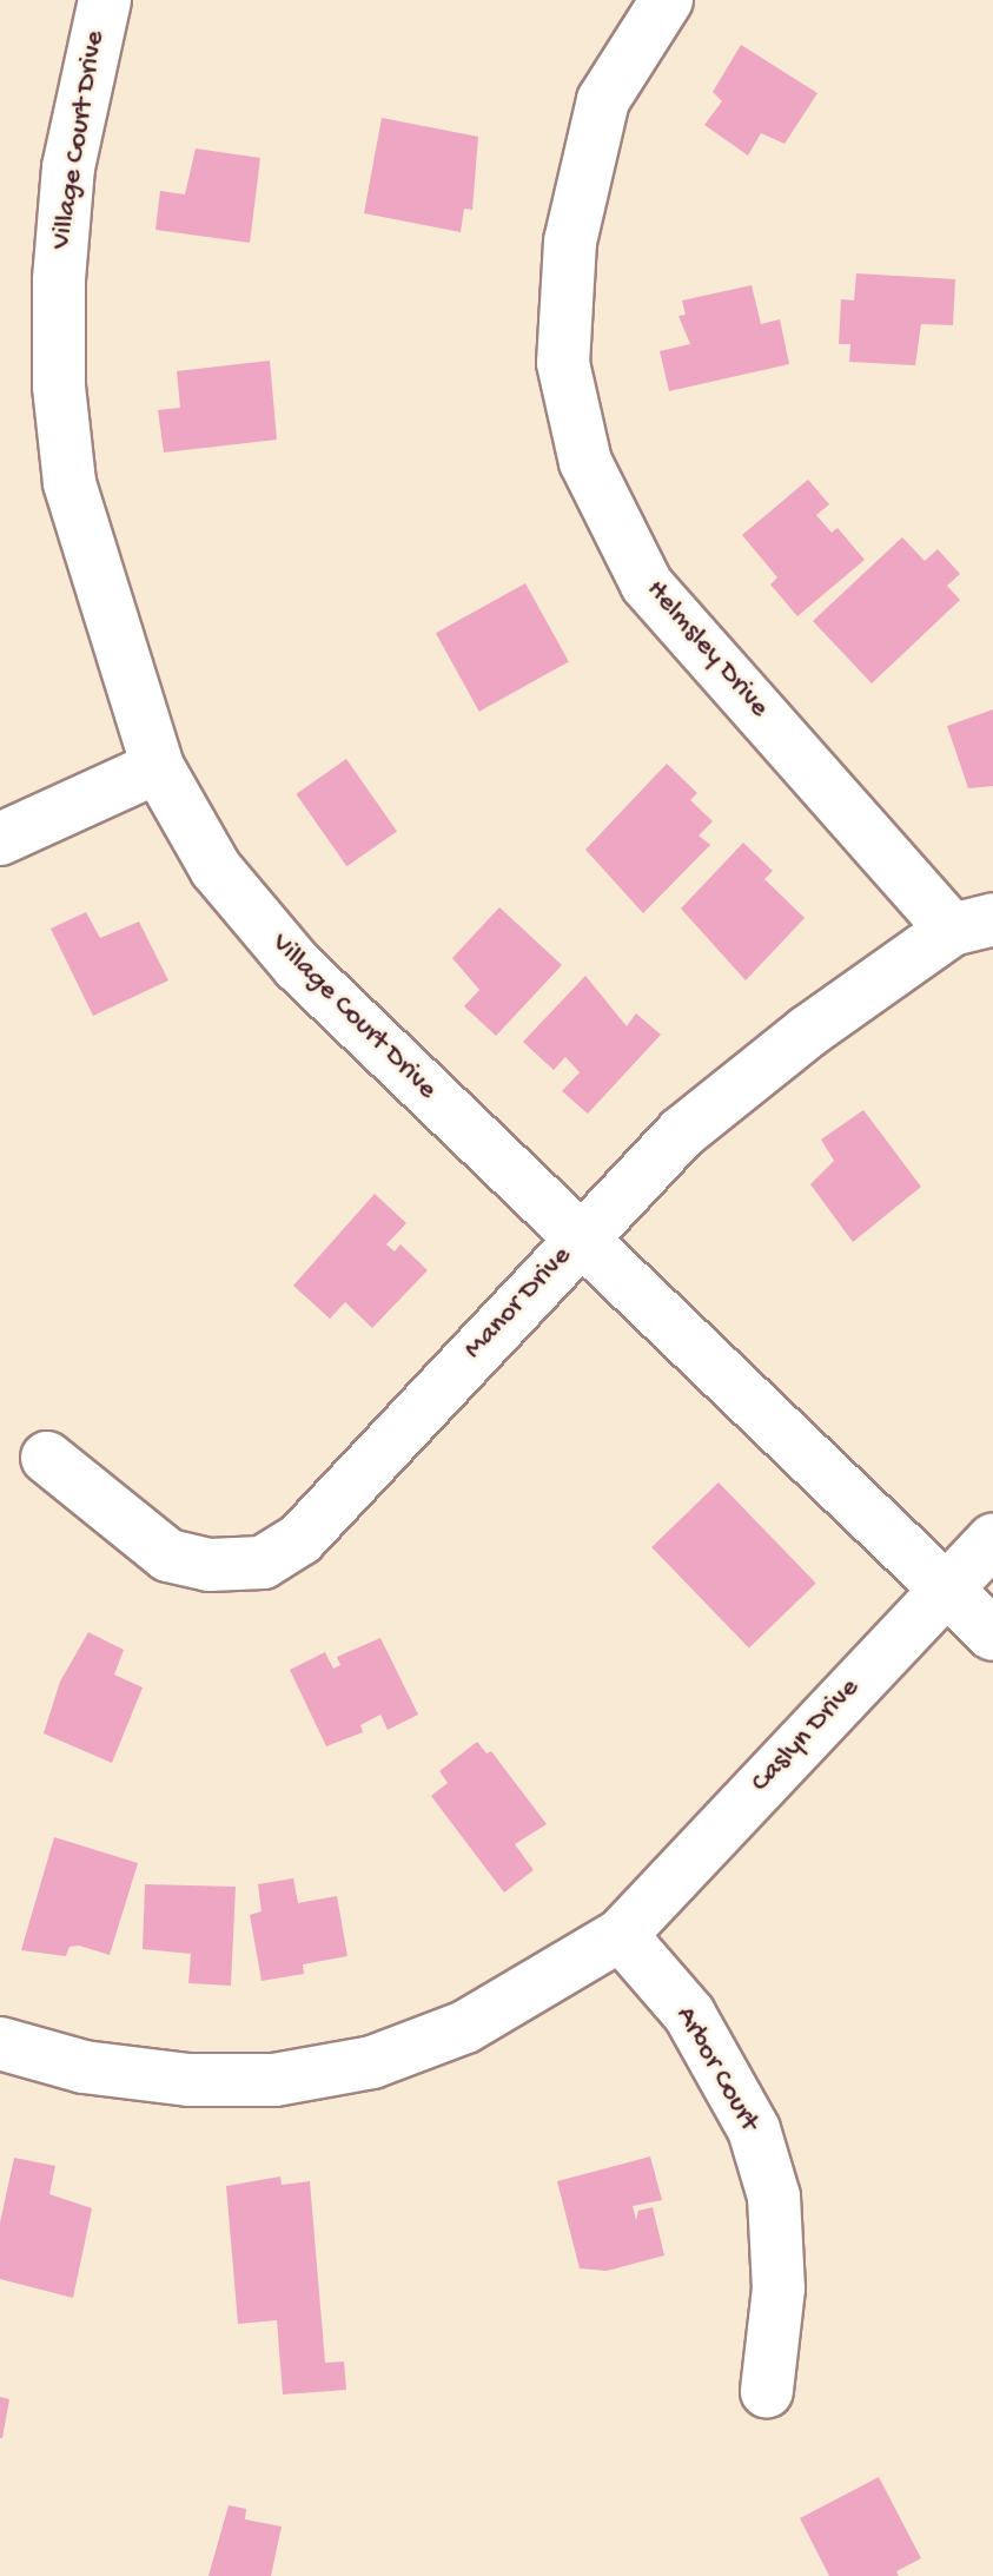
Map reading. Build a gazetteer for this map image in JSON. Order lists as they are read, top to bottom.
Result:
{
  "streets": {
    "street": [
      "Village Court Drive",
      "Helmsley Drive",
      "Manor Drive",
      "Caslyn Drive",
      "Arbor Court"
    ]
  },
  "crossings": [
    ["Village Court Drive", "Manor Drive"],
    ["Village Court Drive", "Caslyn Drive"],
    ["Helmsley Drive", "Manor Drive"],
    ["Caslyn Drive", "Arbor Court"]
  ]
}
